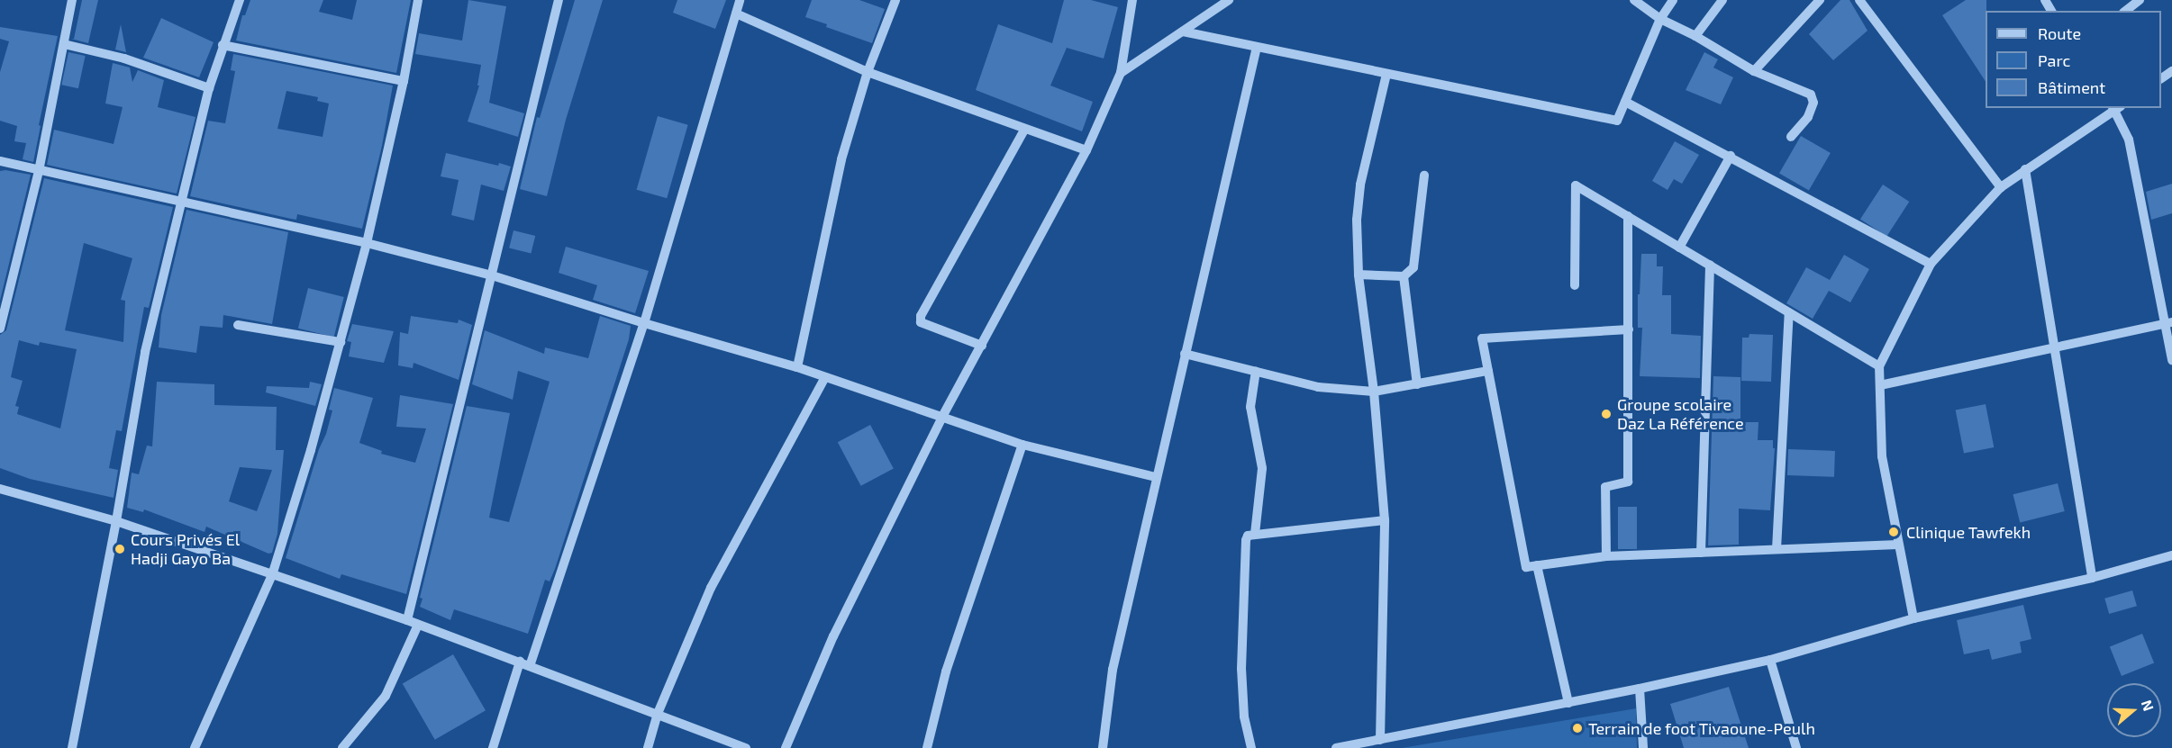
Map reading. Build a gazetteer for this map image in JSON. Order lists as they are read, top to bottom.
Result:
{
  "places": [
    "Groupe scolaire Daz La Référence",
    "Clinique Tawfekh",
    "Cours Privés El Hadji Gayo Ba",
    "Terrain de foot Tivaoune-Peulh"
  ],
  "legend": ["Route", "Parc", "Bâtiment"],
  "north": "right"
}
